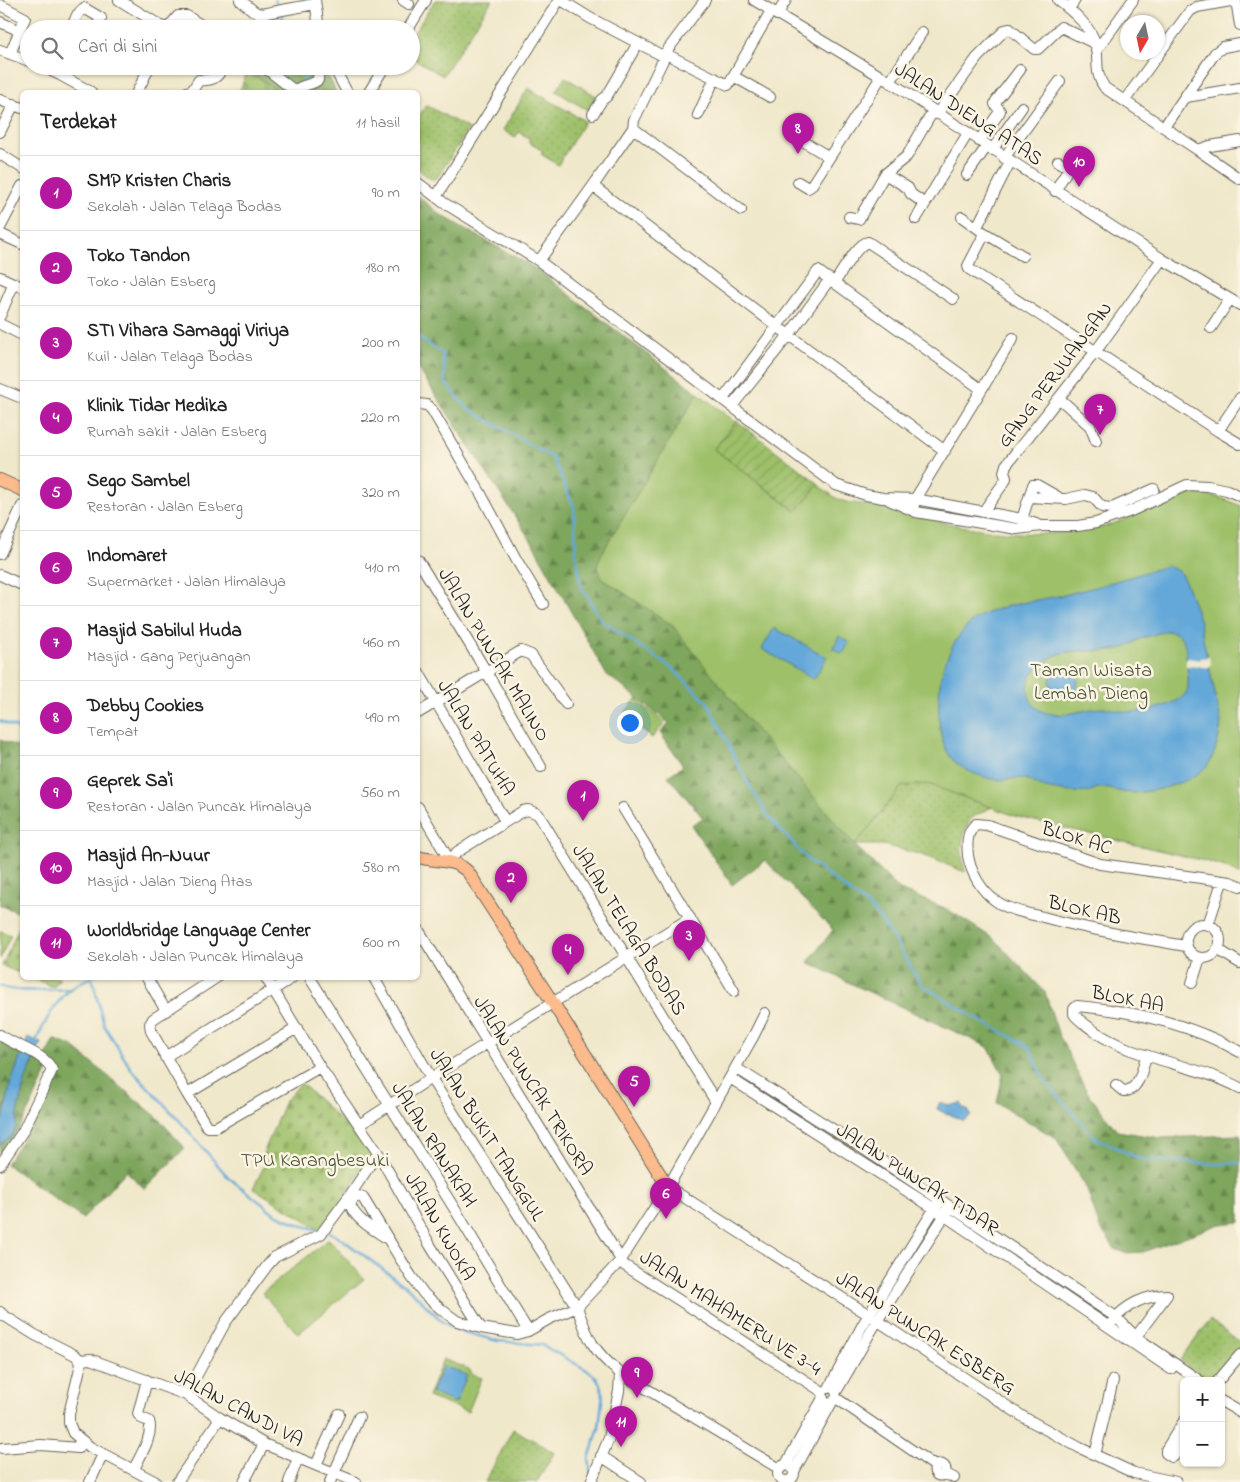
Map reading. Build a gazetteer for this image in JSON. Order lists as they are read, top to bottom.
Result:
{
  "streets": {
    "street": [
      "JALAN DIENG ATAS",
      "GANG PERJUANGAN",
      "JALAN PUNCAK MALINO",
      "JALAN PATUHA",
      "BLOK AC",
      "BLOK AB",
      "JALAN TELAGA BODAS",
      "BLOK AA",
      "JALAN PUNCAK TRIKORA",
      "JALAN BUKIT TANGGUL",
      "JALAN RANAKAH",
      "JALAN PUNCAK TIDAR",
      "JALAN KWOKA",
      "JALAN MAHAMERU VE 3-4",
      "JALAN PUNCAK ESBERG",
      "JALAN CANDI VA"
    ]
  },
  "crossings": [
    ["JALAN DIENG ATAS", "GANG PERJUANGAN"],
    ["JALAN PATUHA", "JALAN TELAGA BODAS"],
    ["BLOK AC", "BLOK AB"],
    ["JALAN PUNCAK TRIKORA", "JALAN MAHAMERU VE 3-4"]
  ],
  "parks": ["Taman Wisata Lembah Dieng", "TPU Karangbesuki"],
  "north": "bottom",
  "page": {
    "search": "Cari di sini",
    "heading": ["Terdekat", "11 hasil"],
    "pins": [
      "8",
      "10",
      "7",
      "1",
      "2",
      "3",
      "4",
      "5",
      "6",
      "9",
      "11"
    ],
    "list": [
      {
        "mark": "1",
        "name": "SMP Kristen Charis",
        "note": "Sekolah · Jalan Telaga Bodas",
        "value": "90 m"
      },
      {
        "mark": "2",
        "name": "Toko Tandon",
        "note": "Toko · Jalan Esberg",
        "value": "180 m"
      },
      {
        "mark": "3",
        "name": "STI Vihara Samaggi Viriya",
        "note": "Kuil · Jalan Telaga Bodas",
        "value": "200 m"
      },
      {
        "mark": "4",
        "name": "Klinik Tidar Medika",
        "note": "Rumah sakit · Jalan Esberg",
        "value": "220 m"
      },
      {
        "mark": "5",
        "name": "Sego Sambel",
        "note": "Restoran · Jalan Esberg",
        "value": "320 m"
      },
      {
        "mark": "6",
        "name": "Indomaret",
        "note": "Supermarket · Jalan Himalaya",
        "value": "410 m"
      },
      {
        "mark": "7",
        "name": "Masjid Sabilul Huda",
        "note": "Masjid · Gang Perjuangan",
        "value": "460 m"
      },
      {
        "mark": "8",
        "name": "Debby Cookies",
        "note": "Tempat",
        "value": "490 m"
      },
      {
        "mark": "9",
        "name": "Geprek Sa'i",
        "note": "Restoran · Jalan Puncak Himalaya",
        "value": "560 m"
      },
      {
        "mark": "10",
        "name": "Masjid An-Nuur",
        "note": "Masjid · Jalan Dieng Atas",
        "value": "580 m"
      },
      {
        "mark": "11",
        "name": "Worldbridge Language Center",
        "note": "Sekolah · Jalan Puncak Himalaya",
        "value": "600 m"
      }
    ],
    "map_buttons": ["+", "−"]
  }
}
